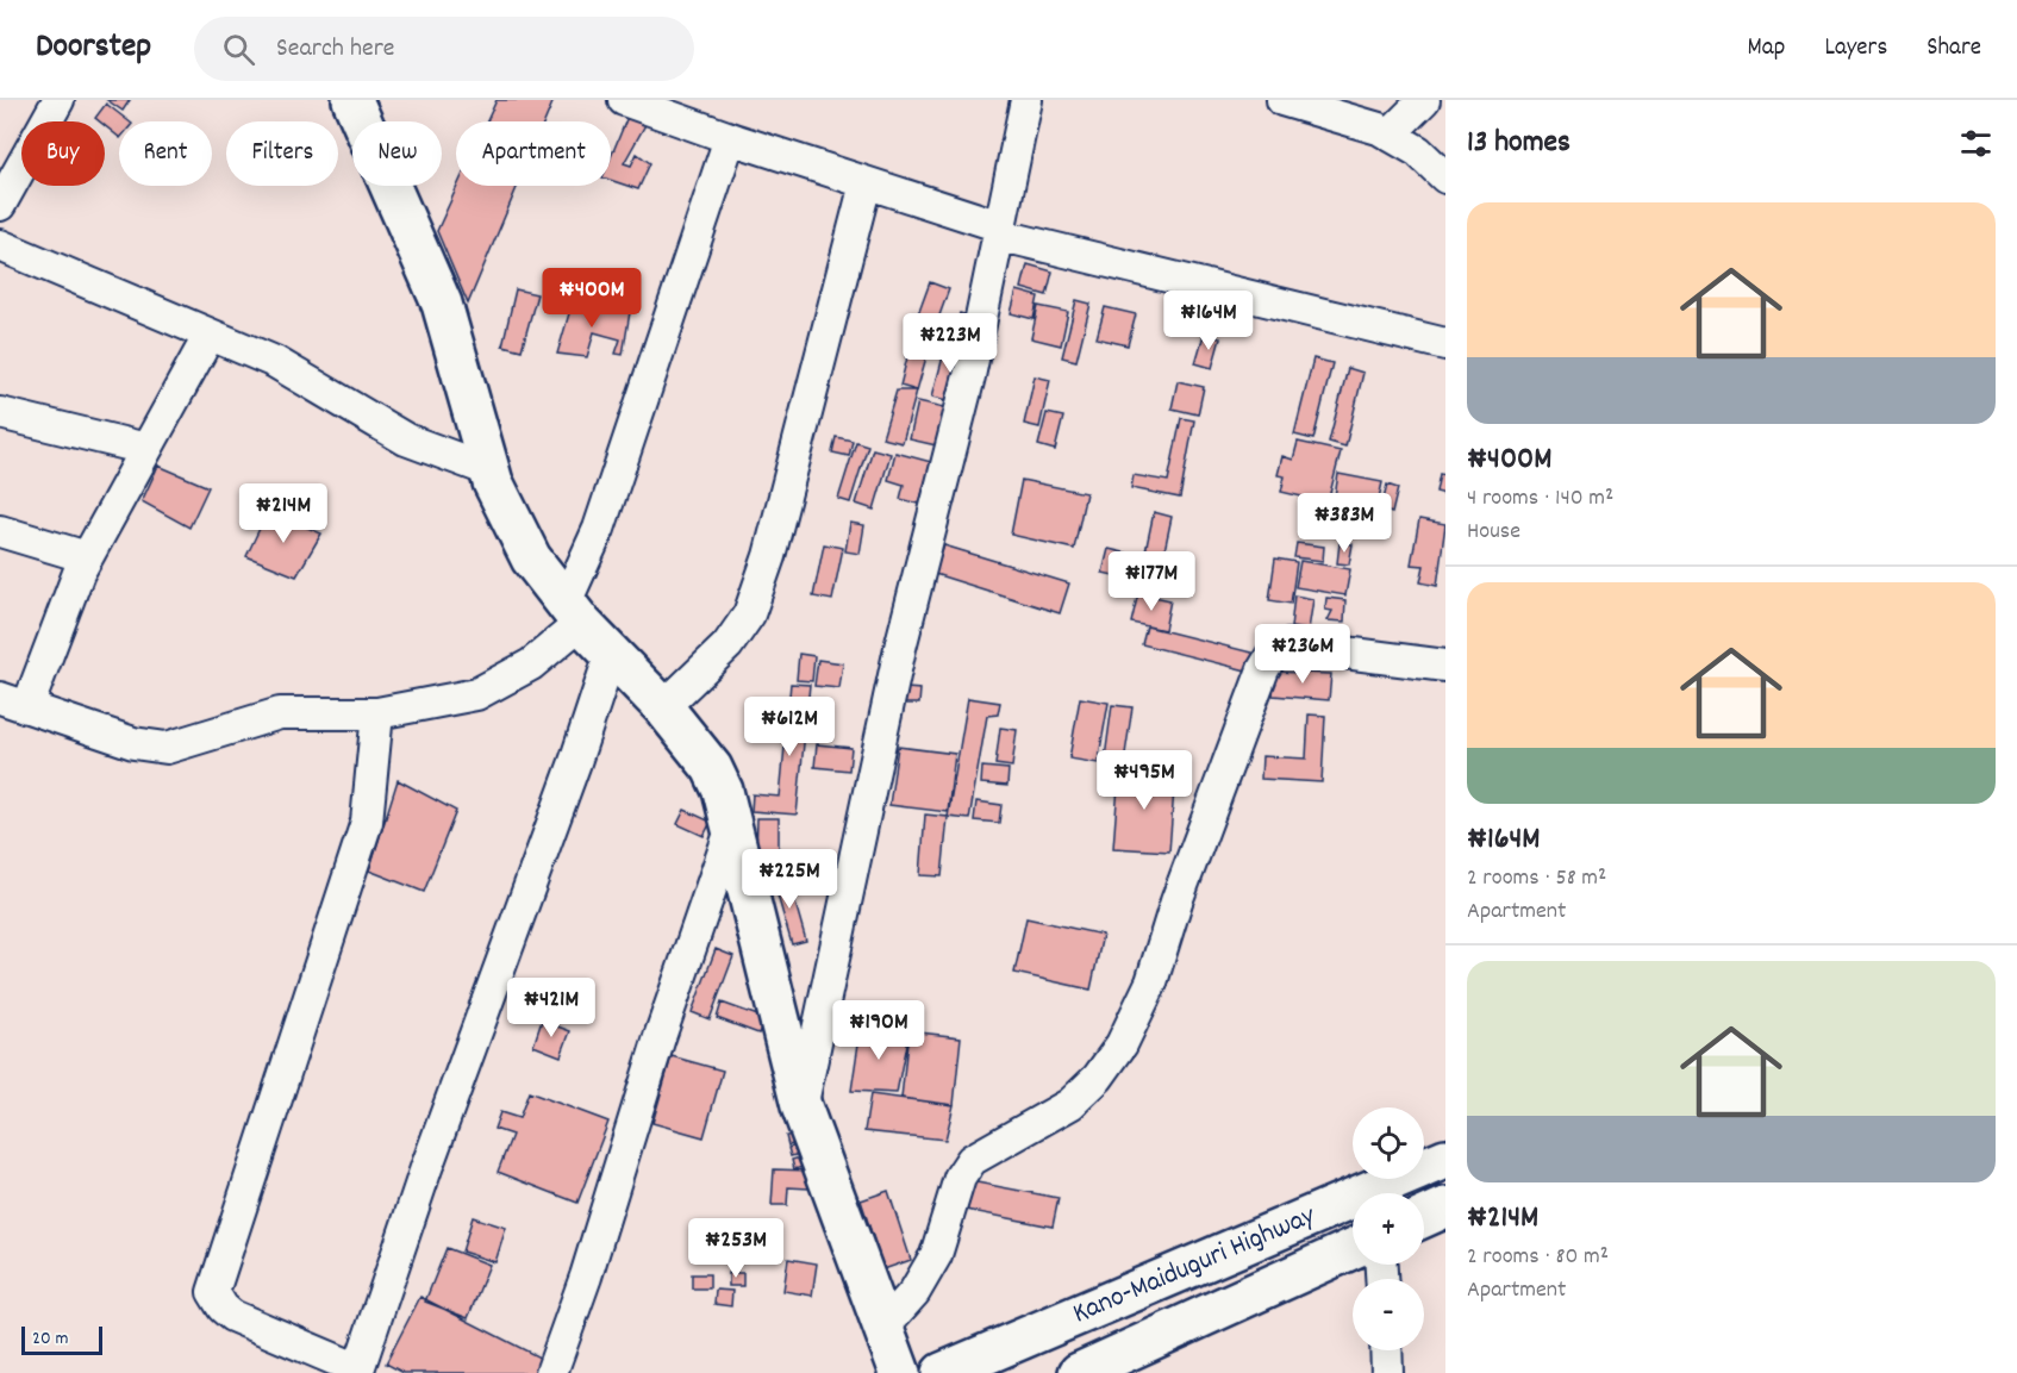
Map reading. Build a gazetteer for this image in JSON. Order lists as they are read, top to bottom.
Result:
{
  "streets": {
    "main road": ["Kano-Maiduguri Highway"]
  },
  "scale_bar": "20 m",
  "page": {
    "header": "Doorstep",
    "search": "Search here",
    "nav": ["Map", "Layers", "Share"],
    "heading": "13 homes",
    "chip": [
      "Buy",
      "Rent",
      "Filters",
      "New",
      "Apartment"
    ],
    "list": [
      {
        "name": "₦400M",
        "note": "4 rooms · 140 m² · House"
      },
      {
        "name": "₦164M",
        "note": "2 rooms · 58 m² · Apartment"
      },
      {
        "name": "₦214M",
        "note": "2 rooms · 80 m² · Apartment"
      }
    ],
    "price": [
      "₦400M",
      "₦164M",
      "₦223M",
      "₦214M",
      "₦383M",
      "₦177M",
      "₦236M",
      "₦612M",
      "₦495M",
      "₦225M",
      "₦421M",
      "₦190M",
      "₦253M"
    ],
    "map_buttons": ["+", "−"],
    "scale": "20 m"
  }
}
